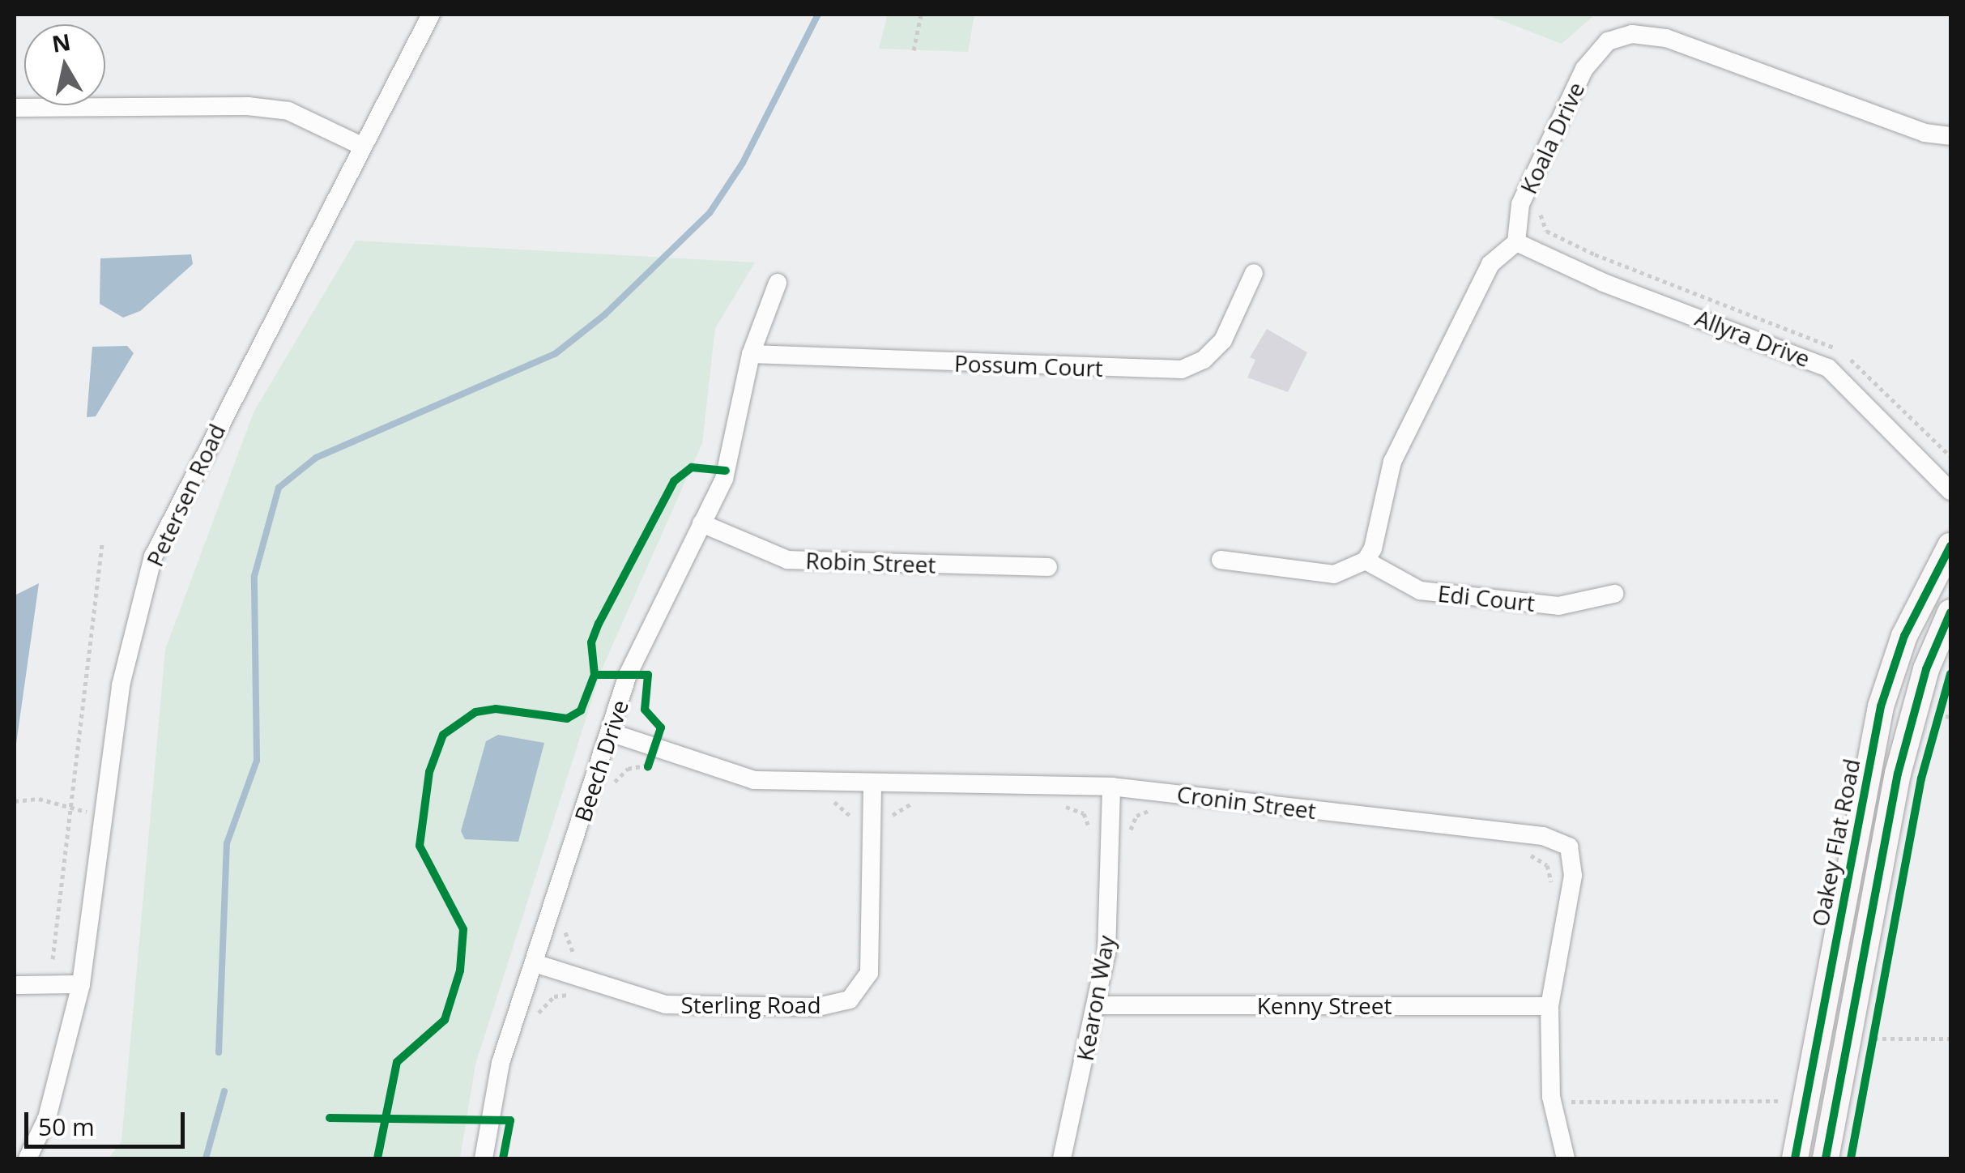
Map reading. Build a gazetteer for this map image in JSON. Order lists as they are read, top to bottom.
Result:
{
  "streets": {
    "main road": ["Oakey Flat Road"],
    "street": [
      "Koala Drive",
      "Allyra Drive",
      "Possum Court",
      "Petersen Road",
      "Robin Street",
      "Edi Court",
      "Beech Drive",
      "Cronin Street",
      "Kearon Way",
      "Sterling Road",
      "Kenny Street"
    ]
  },
  "crossings": [
    ["Koala Drive", "Allyra Drive"],
    ["Possum Court", "Beech Drive"],
    ["Robin Street", "Beech Drive"],
    ["Beech Drive", "Cronin Street"],
    ["Beech Drive", "Sterling Road"],
    ["Cronin Street", "Kearon Way"],
    ["Cronin Street", "Sterling Road"],
    ["Cronin Street", "Kenny Street"],
    ["Kearon Way", "Kenny Street"]
  ],
  "scale_bar": "50 m",
  "north": "top"
}
